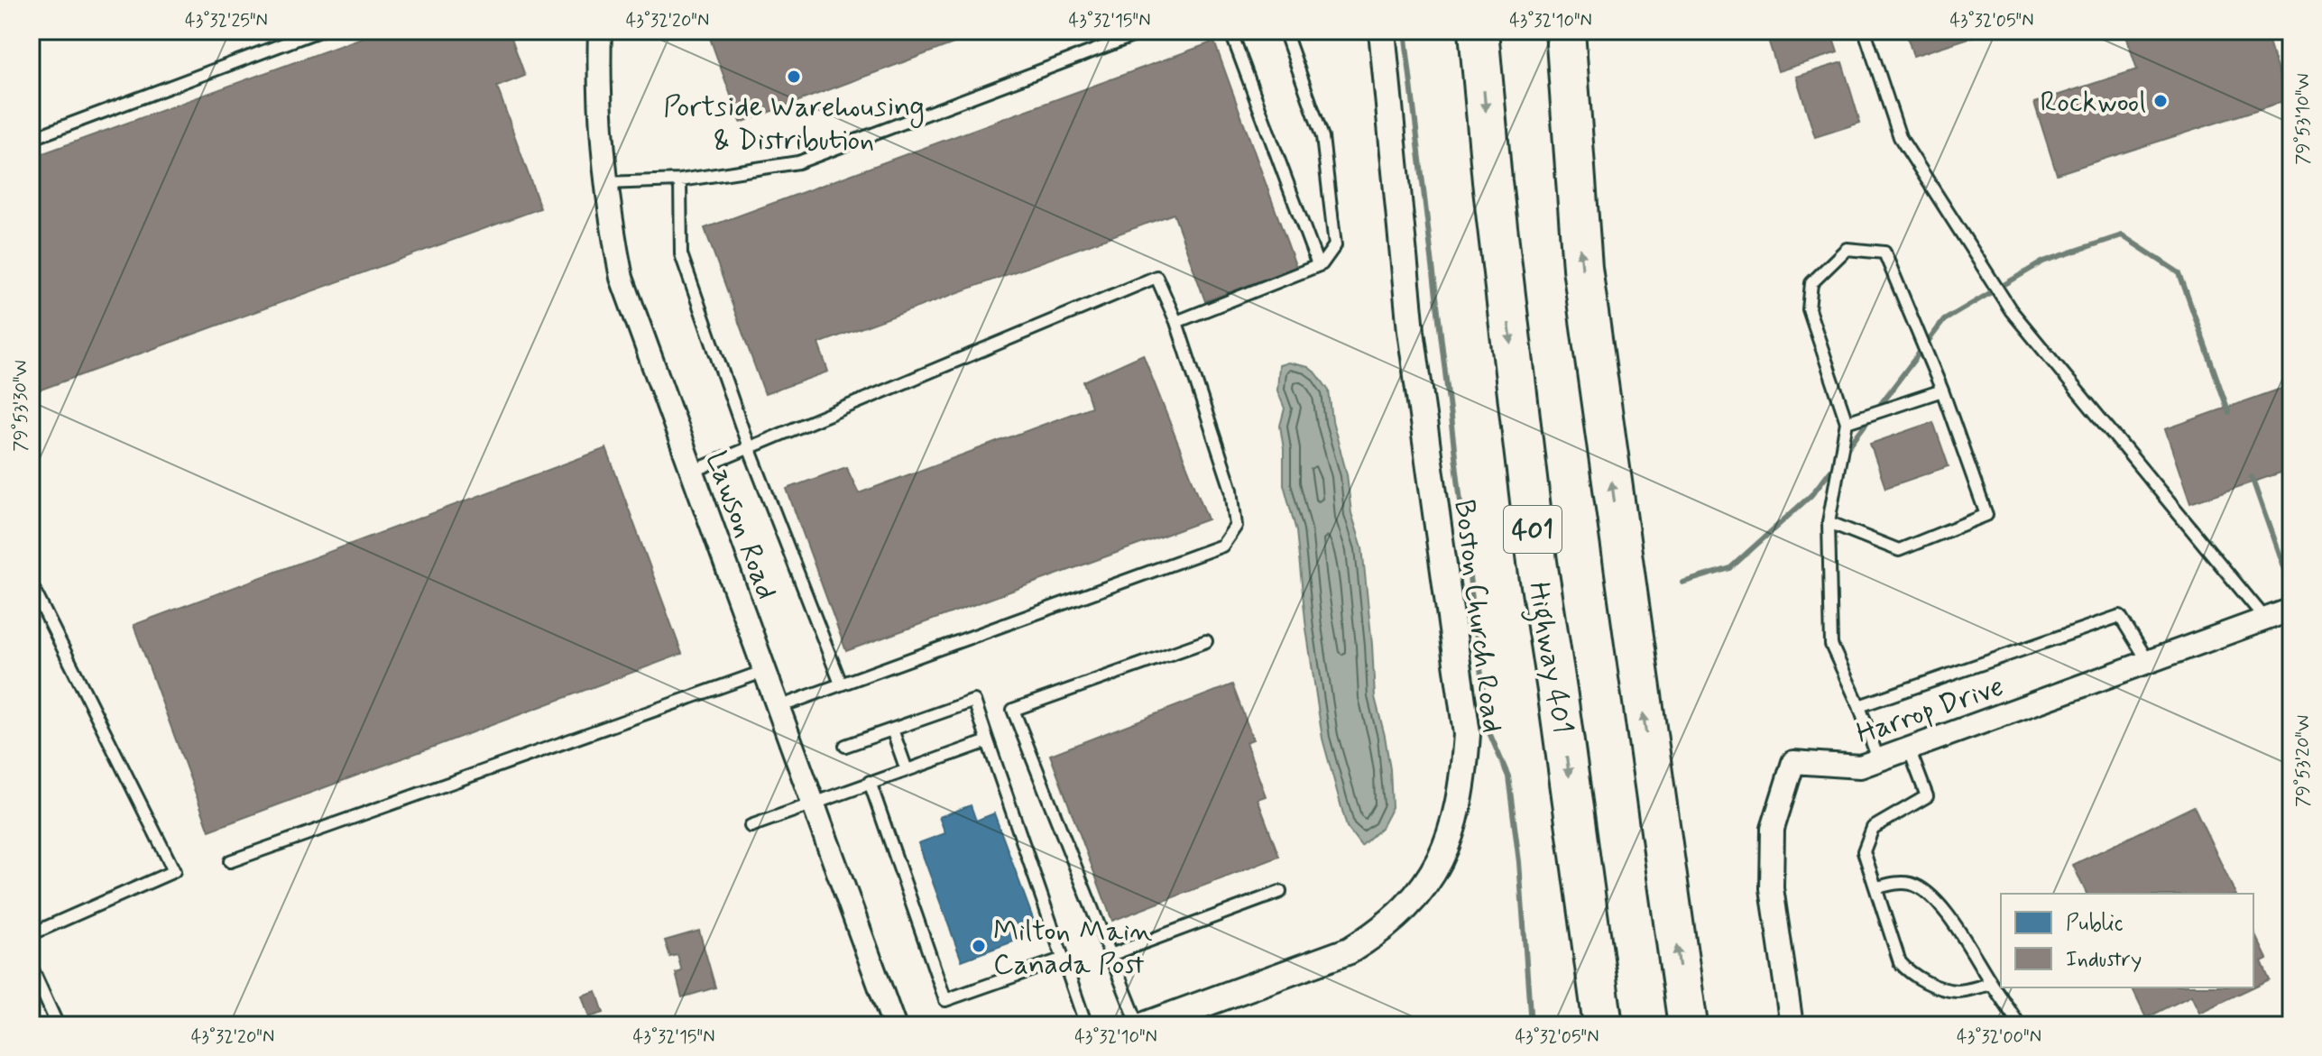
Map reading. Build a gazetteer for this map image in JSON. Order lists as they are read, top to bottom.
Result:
{
  "streets": {
    "highway": ["401", "Highway 401"],
    "street": ["Lawson Road", "Boston Church Road", "Harrop Drive"]
  },
  "places": ["Portside Warehousing & Distribution", "Rockwool", "Milton Main Canada Post"],
  "legend": ["Public", "Industry"],
  "coordinates": [
    "43°32'25\"N",
    "43°32'20\"N",
    "43°32'15\"N",
    "43°32'10\"N",
    "43°32'05\"N",
    "79°53'10\"W",
    "79°53'30\"W",
    "79°53'20\"W",
    "43°32'00\"N"
  ]
}
